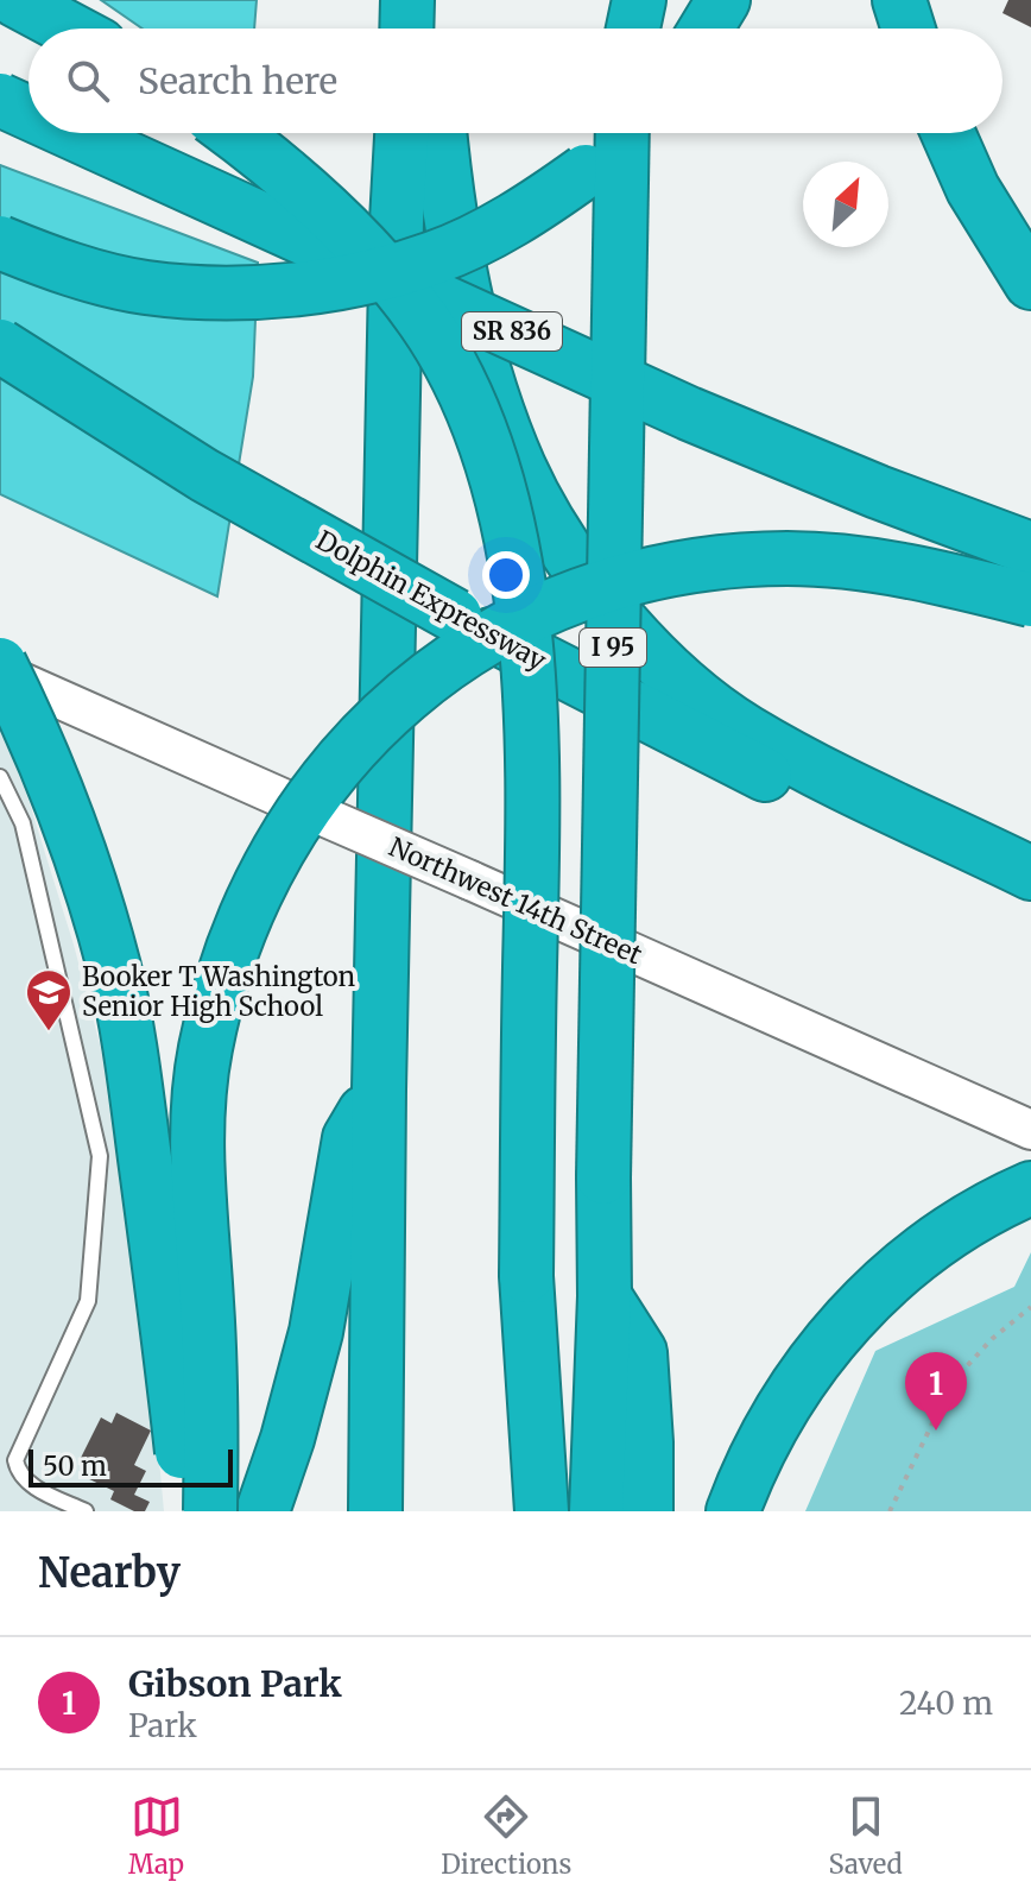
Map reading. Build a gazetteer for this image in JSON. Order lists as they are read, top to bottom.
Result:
{
  "streets": {
    "highway": ["SR 836", "Dolphin Expressway", "I 95"],
    "street": ["Northwest 14th Street"]
  },
  "places": {
    "school or university": ["Booker T Washington Senior High School"]
  },
  "scale_bar": "50 m",
  "north": "top right",
  "page": {
    "search": "Search here",
    "pins": "1",
    "scale": "50 m",
    "heading": "Nearby",
    "list": [
      {
        "mark": "1",
        "name": "Gibson Park",
        "note": "Park",
        "value": "240 m"
      }
    ],
    "nav": ["Map", "Directions", "Saved"]
  }
}
